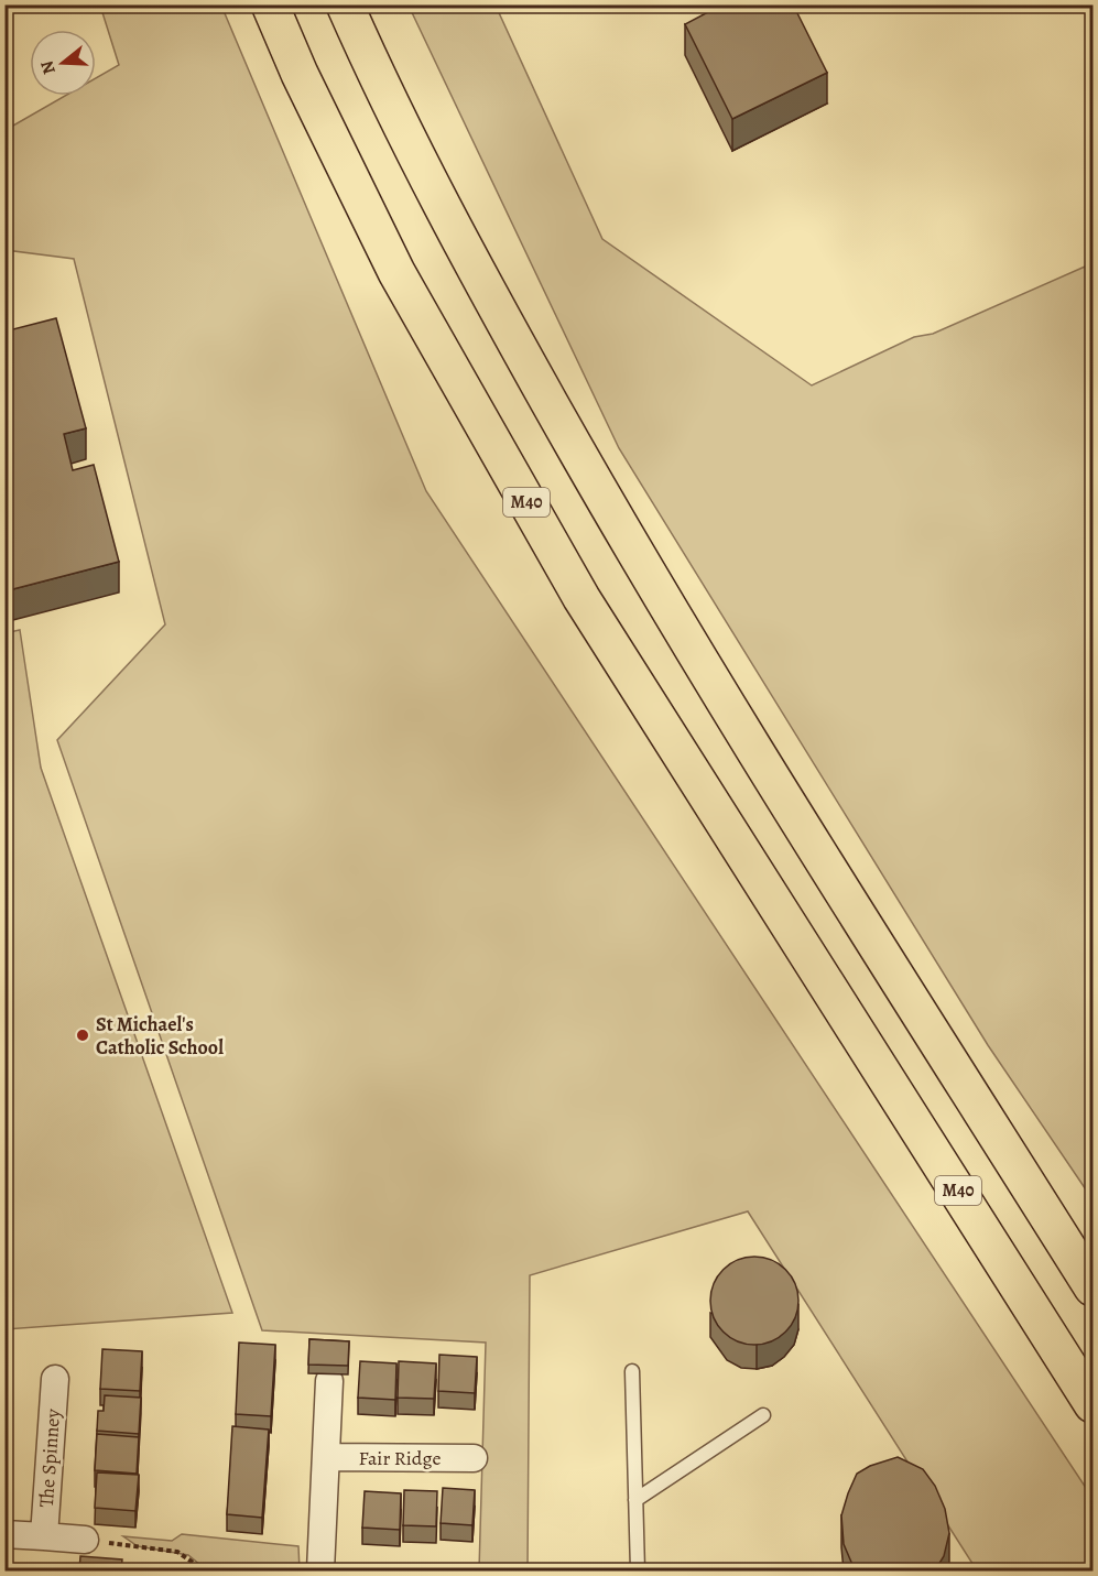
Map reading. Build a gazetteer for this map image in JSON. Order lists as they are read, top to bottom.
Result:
{
  "streets": {
    "highway": ["M40"],
    "street": ["The Spinney", "Fair Ridge"]
  },
  "places": ["St Michael's Catholic School"],
  "north": "left"
}
